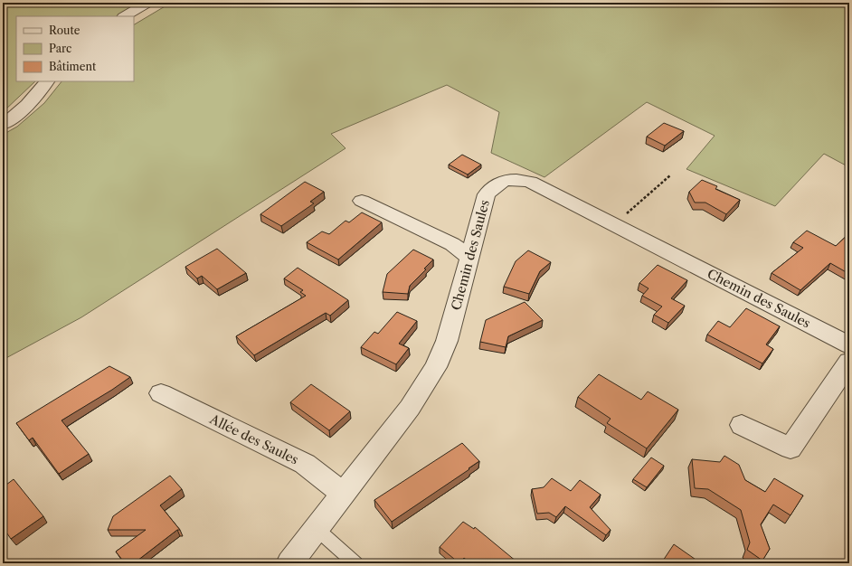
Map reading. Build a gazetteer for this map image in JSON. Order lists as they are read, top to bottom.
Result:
{
  "streets": {
    "street": ["Chemin des Saules", "Allée des Saules"]
  },
  "crossings": [
    ["Chemin des Saules", "Allée des Saules"]
  ],
  "legend": ["Route", "Parc", "Bâtiment"]
}
